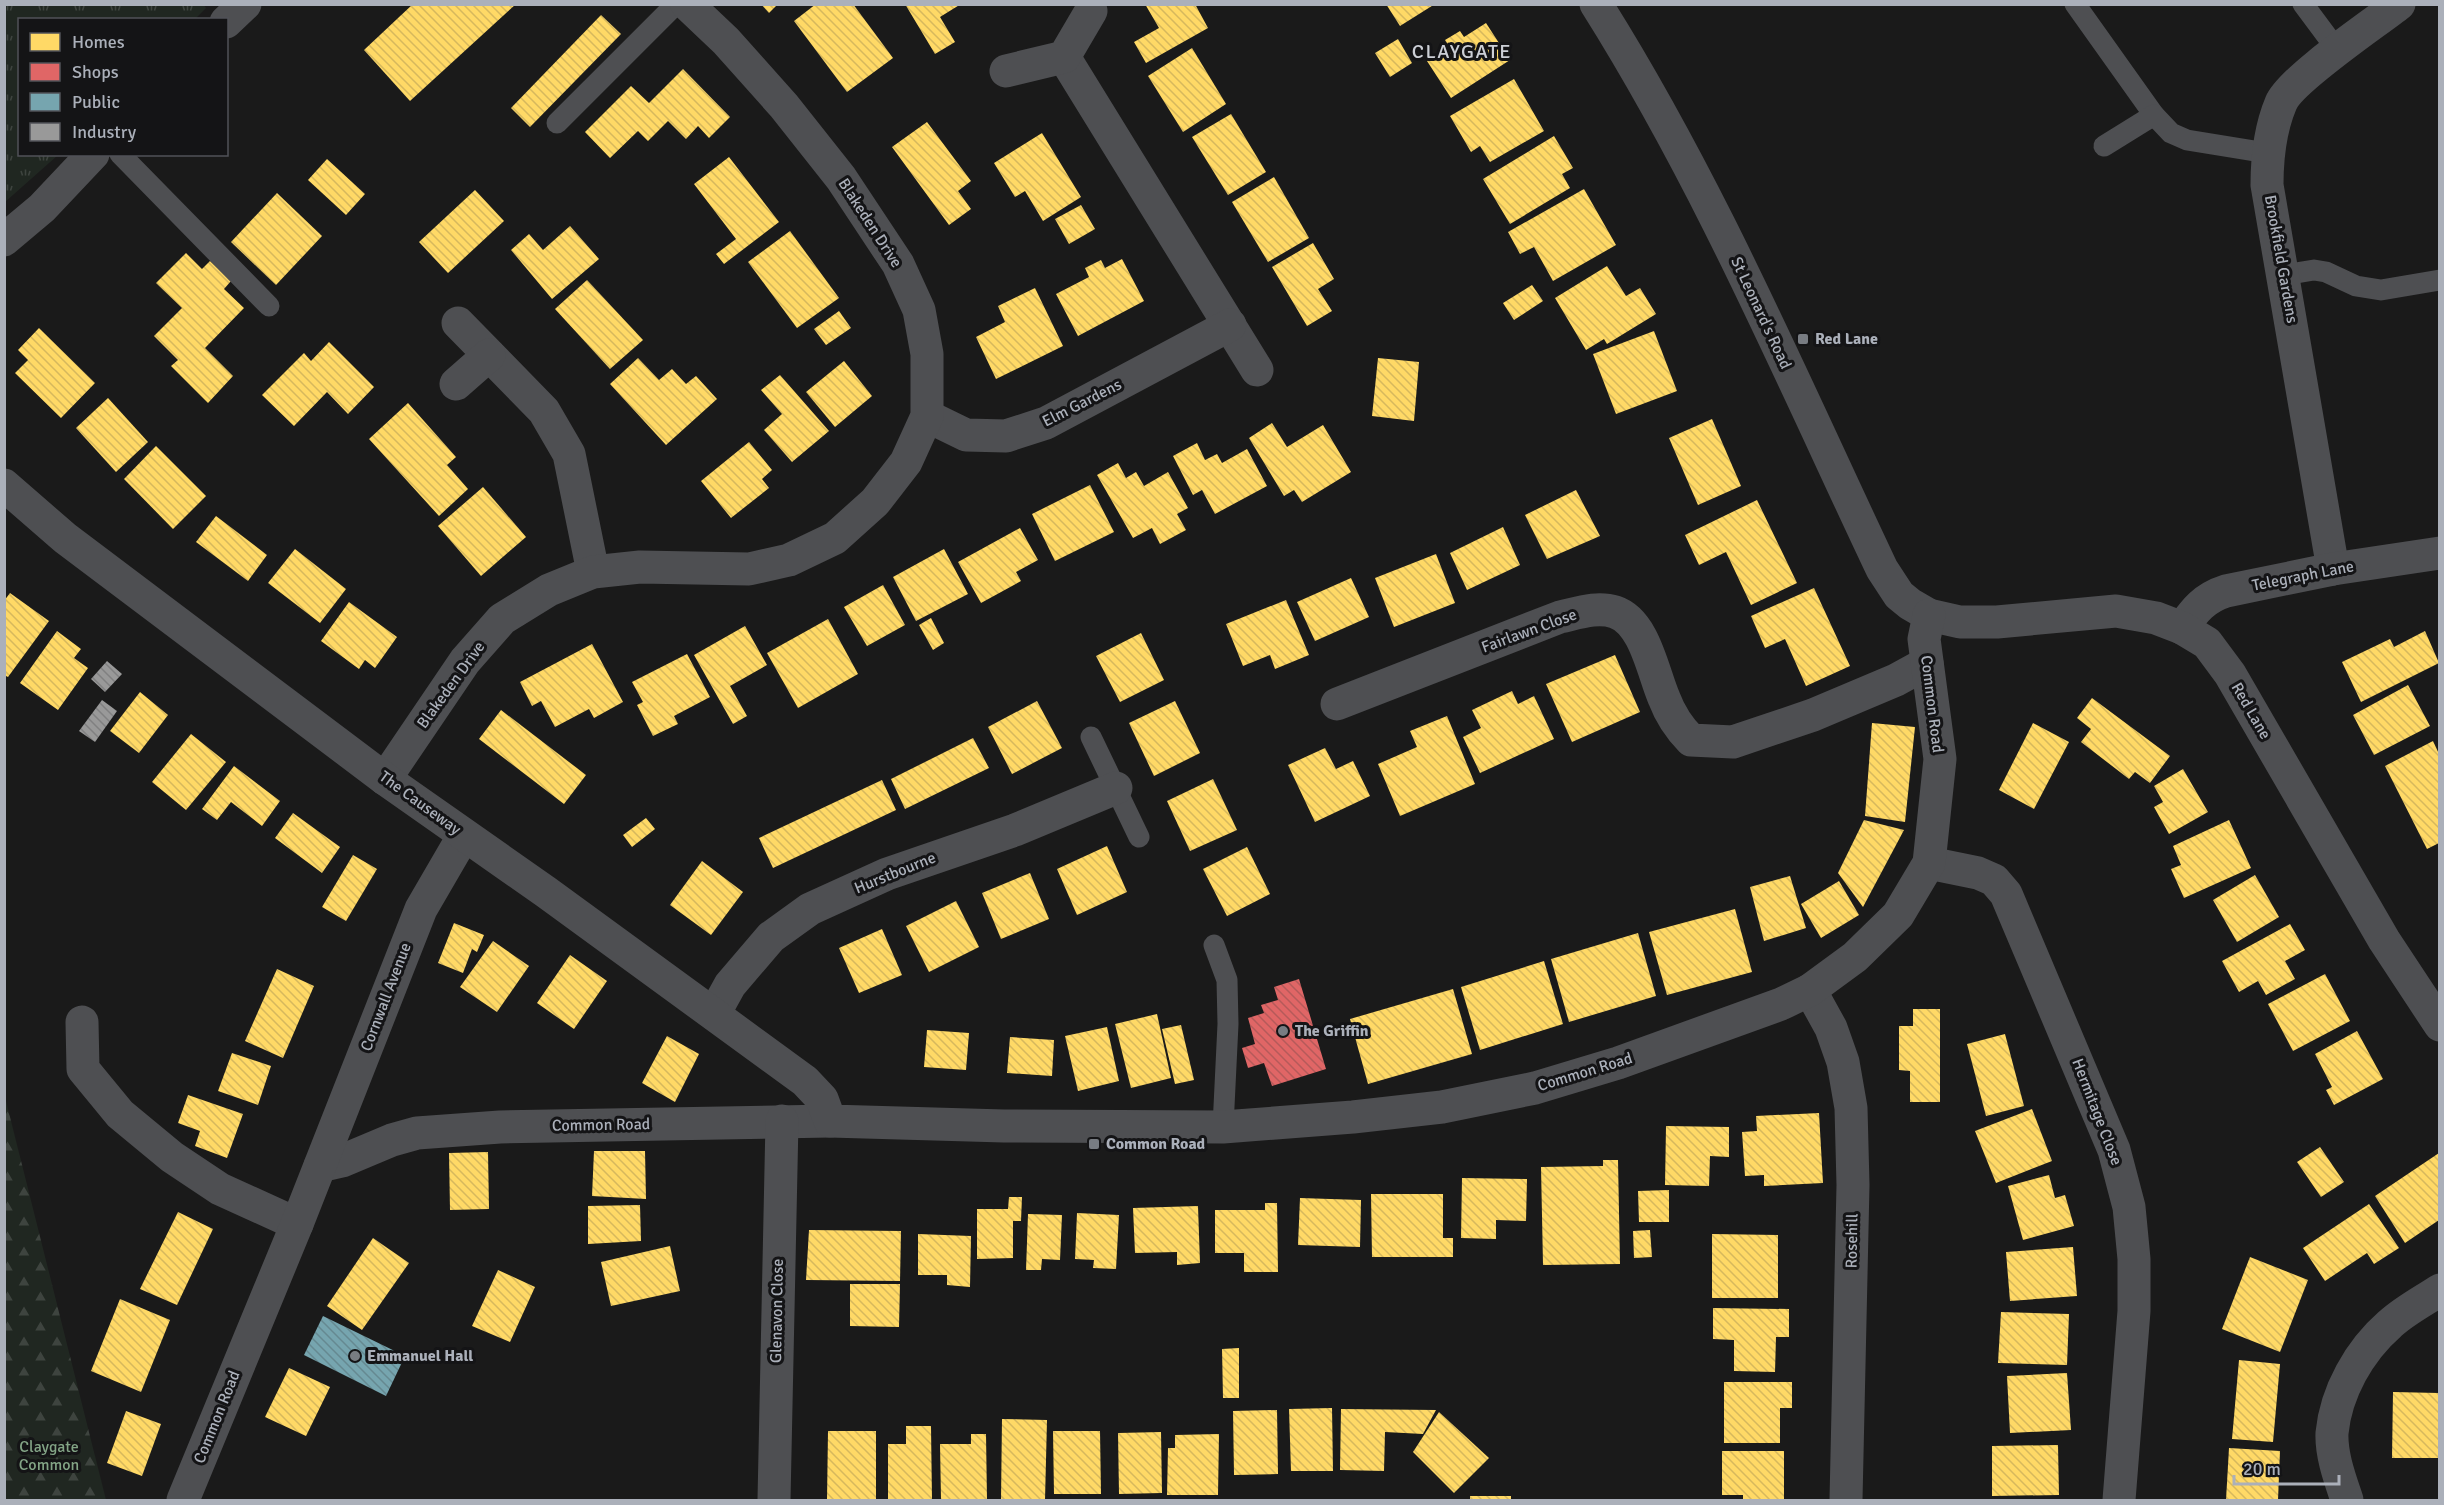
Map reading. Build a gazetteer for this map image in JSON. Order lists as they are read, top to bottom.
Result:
{
  "streets": {
    "street": [
      "Blakeden Drive",
      "Brookfield Gardens",
      "St Leonard's Road",
      "Elm Gardens",
      "Telegraph Lane",
      "Fairlawn Close",
      "Common Road",
      "Red Lane",
      "The Causeway",
      "Hurstbourne",
      "Cornwall Avenue",
      "Hermitage Close",
      "Rosehill",
      "Glenavon Close"
    ]
  },
  "crossings": [
    ["Blakeden Drive", "Elm Gardens"],
    ["Blakeden Drive", "The Causeway"],
    ["Brookfield Gardens", "Telegraph Lane"],
    ["St Leonard's Road", "Common Road"],
    ["St Leonard's Road", "Red Lane"],
    ["Telegraph Lane", "Red Lane"],
    ["Fairlawn Close", "Common Road"],
    ["Common Road", "Red Lane"],
    ["Common Road", "The Causeway"],
    ["Common Road", "Cornwall Avenue"],
    ["Common Road", "Hermitage Close"],
    ["Common Road", "Rosehill"],
    ["Common Road", "Glenavon Close"],
    ["The Causeway", "Hurstbourne"],
    ["The Causeway", "Cornwall Avenue"]
  ],
  "districts": ["CLAYGATE"],
  "parks": ["Claygate Common"],
  "places": {
    "transit": ["Red Lane", "Common Road"],
    "other": ["The Griffin", "Emmanuel Hall"]
  },
  "legend": [
    "Homes",
    "Shops",
    "Public",
    "Industry"
  ],
  "scale_bar": "20 m"
}
